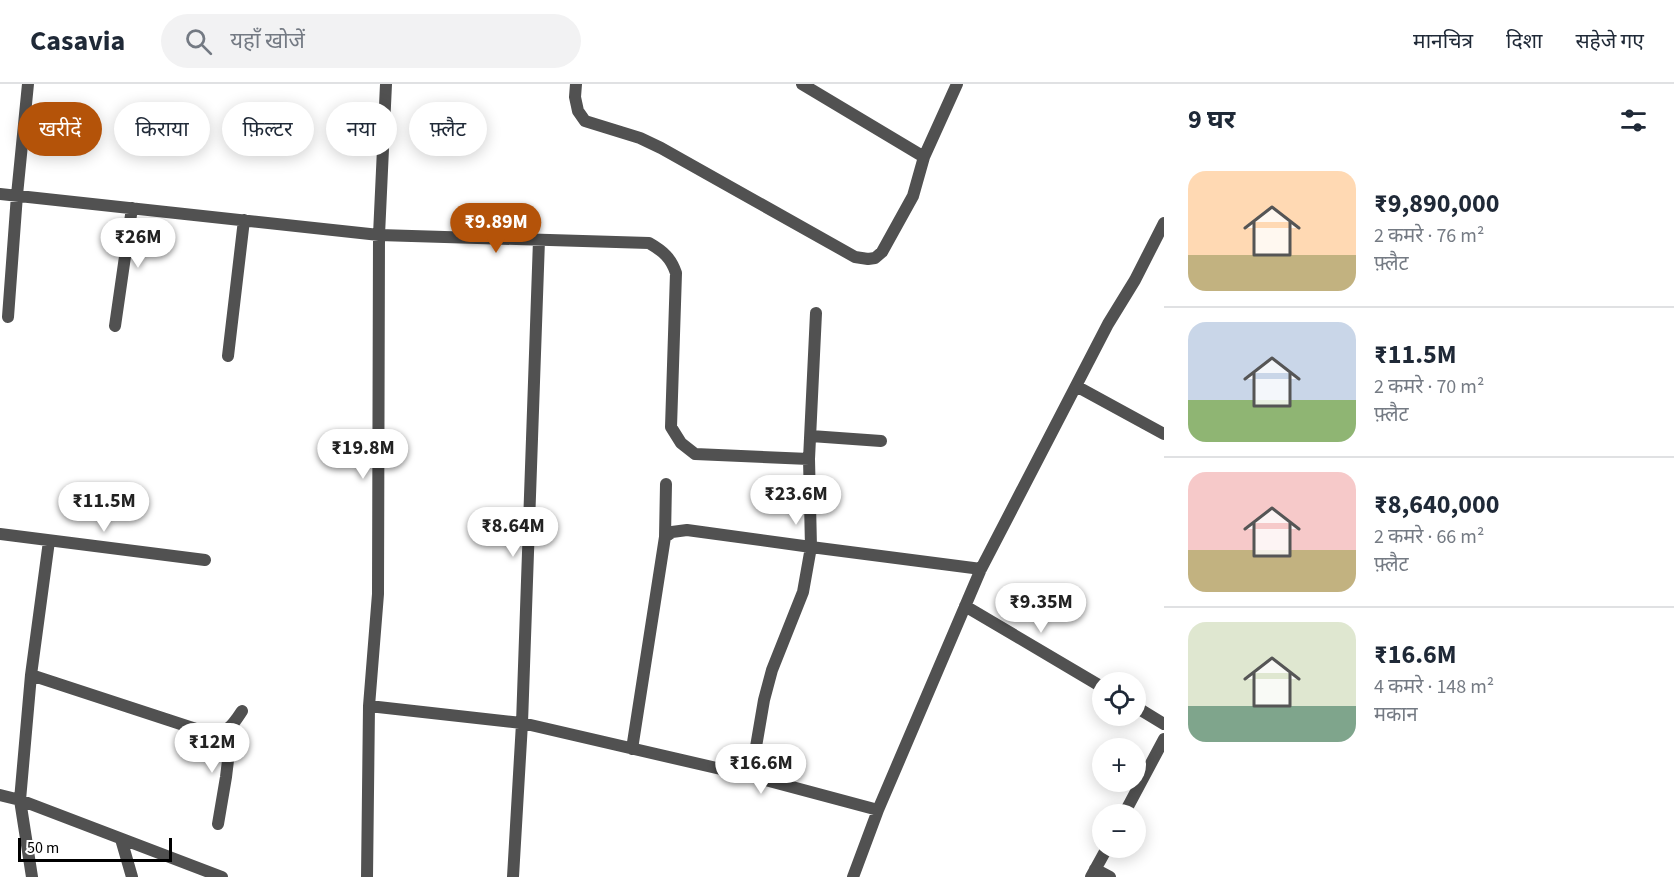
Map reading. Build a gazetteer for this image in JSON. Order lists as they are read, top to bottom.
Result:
{
  "scale_bar": "50 m",
  "page": {
    "header": "Casavia",
    "search": "यहाँ खोजें",
    "nav": ["मानचित्र", "दिशा", "सहेजे गए"],
    "heading": "9 घर",
    "chip": [
      "खरीदें",
      "किराया",
      "फ़िल्टर",
      "नया",
      "फ़्लैट"
    ],
    "list": [
      {
        "name": "₹9,890,000",
        "note": "2 कमरे · 76 m² · फ़्लैट"
      },
      {
        "name": "₹11.5M",
        "note": "2 कमरे · 70 m² · फ़्लैट"
      },
      {
        "name": "₹8,640,000",
        "note": "2 कमरे · 66 m² · फ़्लैट"
      },
      {
        "name": "₹16.6M",
        "note": "4 कमरे · 148 m² · मकान"
      }
    ],
    "price": [
      "₹9.89M",
      "₹26M",
      "₹19.8M",
      "₹23.6M",
      "₹11.5M",
      "₹8.64M",
      "₹9.35M",
      "₹12M",
      "₹16.6M"
    ],
    "map_buttons": ["+", "−"],
    "scale": "50 m"
  }
}
